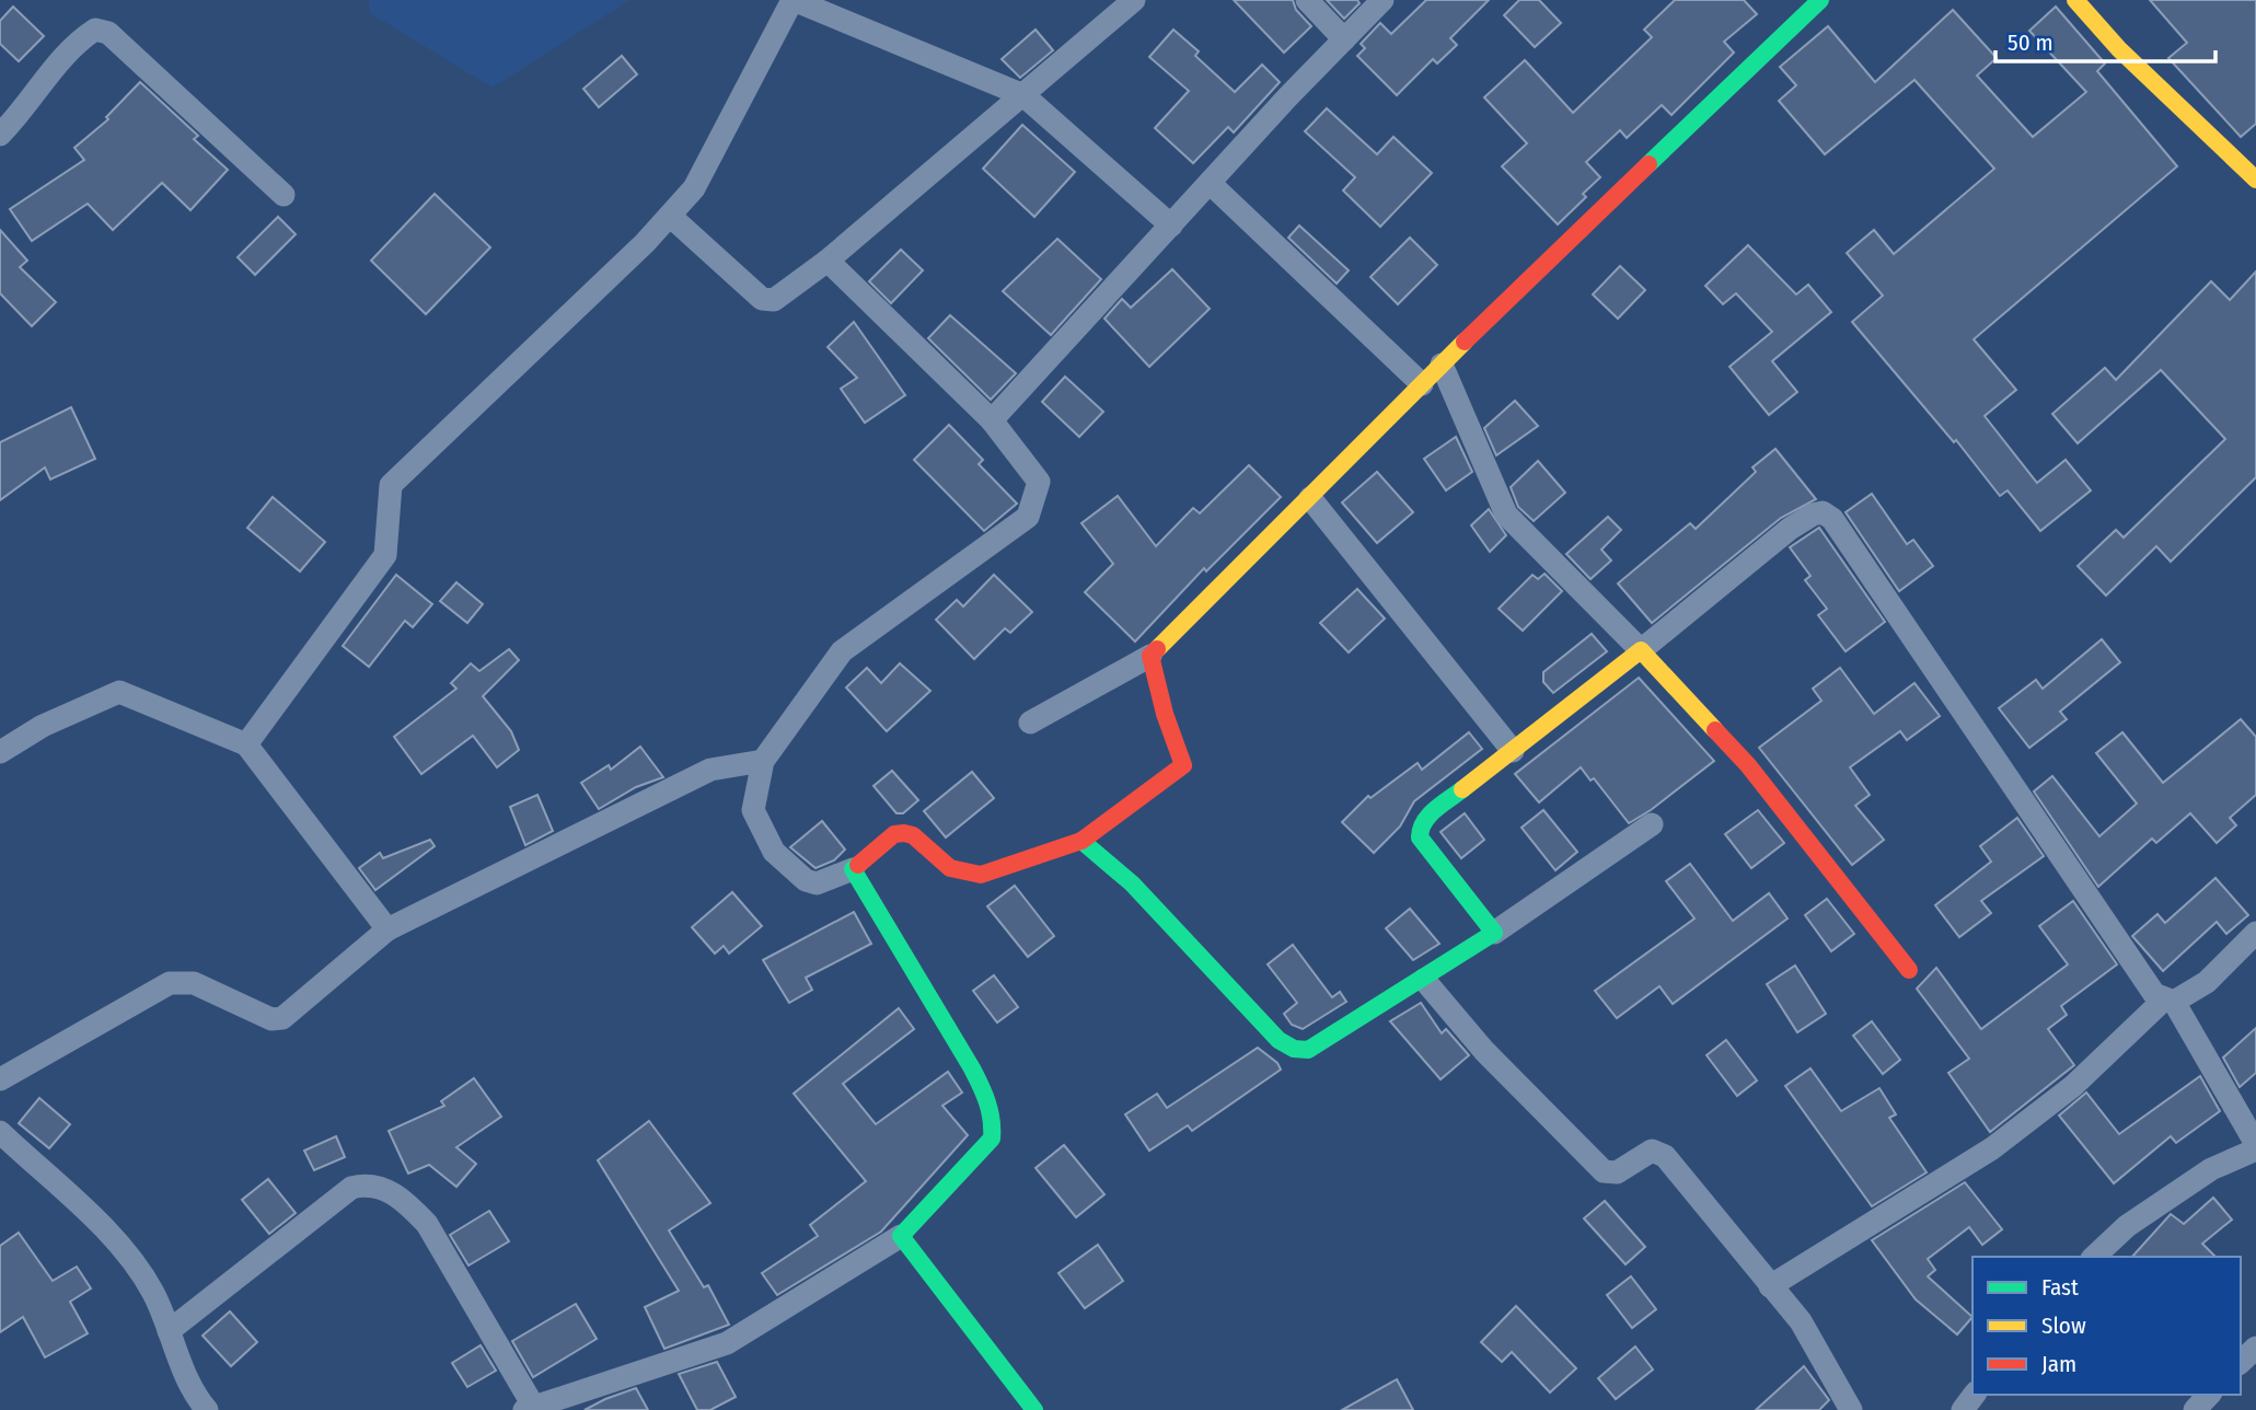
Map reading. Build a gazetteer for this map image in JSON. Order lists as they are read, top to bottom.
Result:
{
  "legend": ["Fast", "Slow", "Jam"],
  "scale_bar": "50 m"
}
